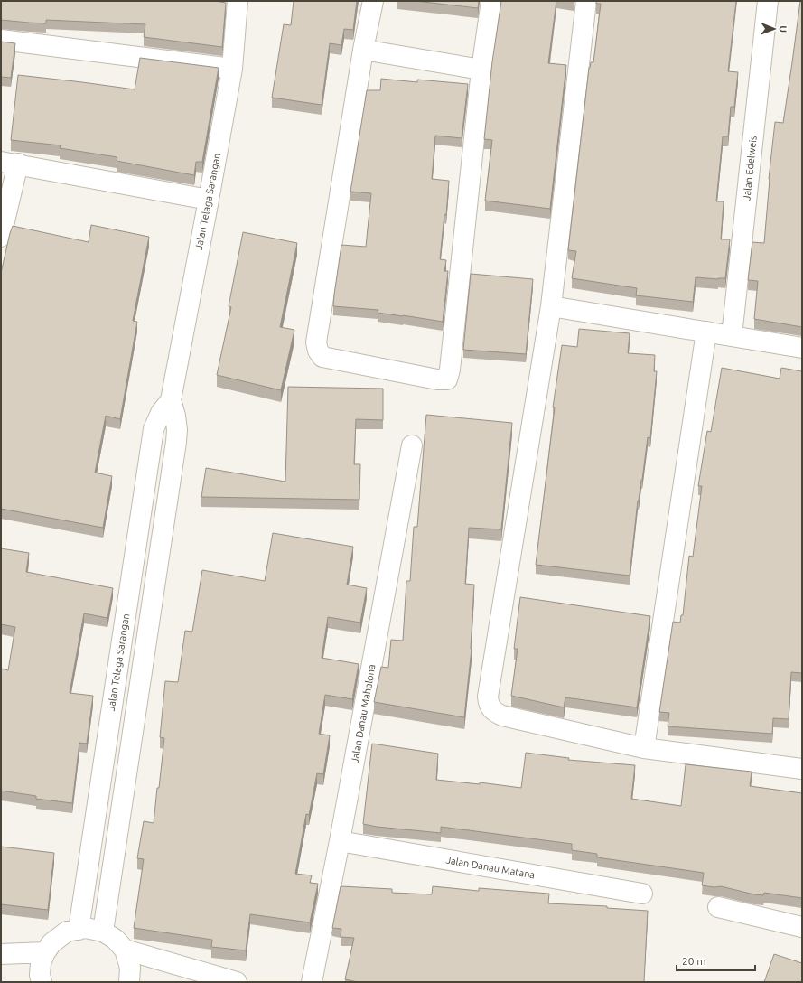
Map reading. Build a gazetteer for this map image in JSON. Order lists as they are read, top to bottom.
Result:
{
  "streets": {
    "street": [
      "Jalan Edelweis",
      "Jalan Telaga Sarangan",
      "Jalan Danau Mahalona",
      "Jalan Danau Matana"
    ]
  },
  "crossings": [
    ["Jalan Danau Mahalona", "Jalan Danau Matana"]
  ],
  "scale_bar": "20 m",
  "north": "right"
}
